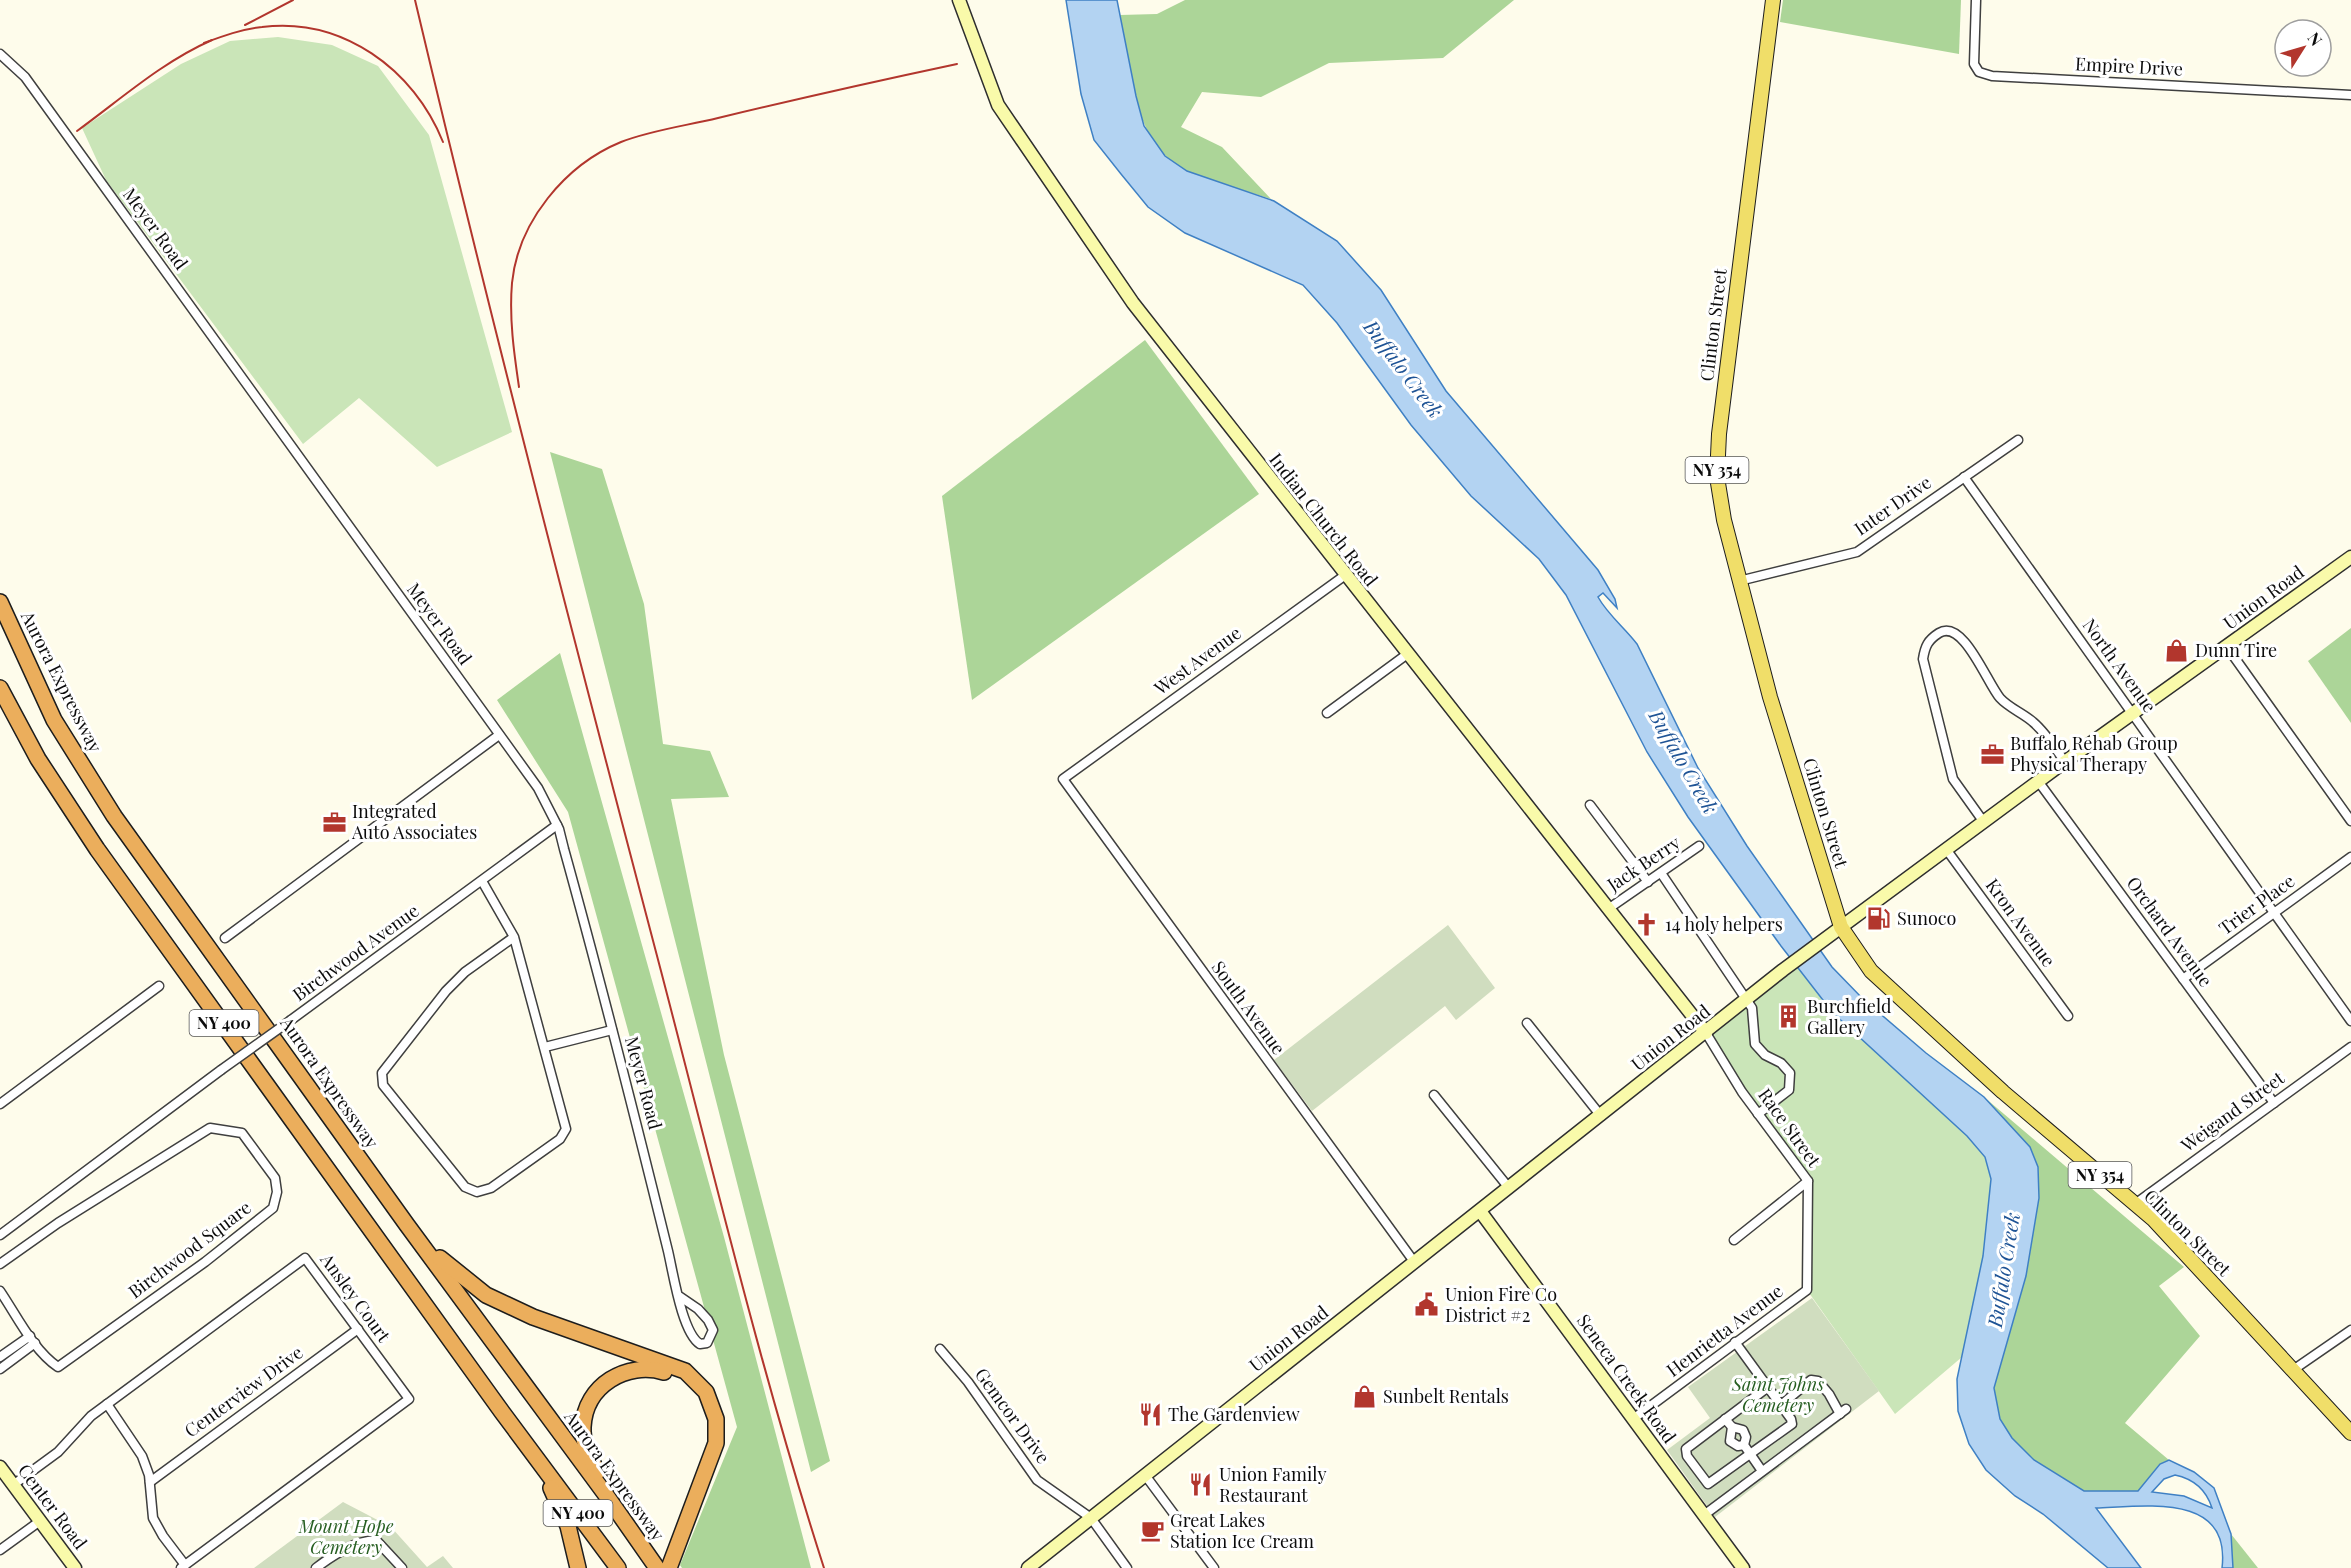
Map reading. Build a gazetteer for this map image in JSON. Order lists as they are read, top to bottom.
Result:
{
  "streets": {
    "highway": ["Aurora Expressway", "NY 400"],
    "main road": [
      "Clinton Street",
      "NY 354",
      "Indian Church Road",
      "Union Road",
      "Seneca Creek Road",
      "Center Road"
    ],
    "street": [
      "Empire Drive",
      "Meyer Road",
      "Inter Drive",
      "West Avenue",
      "North Avenue",
      "Jack Berry",
      "Trier Place",
      "Kron Avenue",
      "Orchard Avenue",
      "Birchwood Avenue",
      "South Avenue",
      "Weigand Street",
      "Race Street",
      "Birchwood Square",
      "Ansley Court",
      "Henrietta Avenue",
      "Centerview Drive",
      "Gemcor Drive"
    ]
  },
  "crossings": [
    ["Meyer Road", "Birchwood Avenue"],
    ["Clinton Street", "Inter Drive"],
    ["Clinton Street", "Union Road"],
    ["Clinton Street", "Weigand Street"],
    ["Inter Drive", "North Avenue"],
    ["Indian Church Road", "Union Road"],
    ["Indian Church Road", "West Avenue"],
    ["Indian Church Road", "Jack Berry"],
    ["Indian Church Road", "Race Street"],
    ["Union Road", "North Avenue"],
    ["Union Road", "Kron Avenue"],
    ["Union Road", "Orchard Avenue"],
    ["Union Road", "South Avenue"],
    ["Union Road", "Race Street"],
    ["Union Road", "Seneca Creek Road"],
    ["Union Road", "Gemcor Drive"],
    ["West Avenue", "South Avenue"],
    ["North Avenue", "Trier Place"],
    ["Trier Place", "Orchard Avenue"],
    ["Orchard Avenue", "Weigand Street"],
    ["Race Street", "Henrietta Avenue"],
    ["Ansley Court", "Centerview Drive"],
    ["Ansley Court", "Center Road"],
    ["Henrietta Avenue", "Seneca Creek Road"]
  ],
  "water": ["Buffalo Creek"],
  "parks": ["Saint Johns Cemetery", "Mount Hope Cemetery"],
  "places": {
    "shop": ["Dunn Tire", "Sunbelt Rentals"],
    "office": ["Buffalo Rehab Group Physical Therapy", "Integrated Auto Associates"],
    "fuel station": ["Sunoco"],
    "church": ["14 holy helpers"],
    "building": ["Burchfield Gallery"],
    "public building": ["Union Fire Co District #2"],
    "restaurant": ["The Gardenview", "Union Family Restaurant"],
    "cafe": ["Great Lakes Station Ice Cream"]
  },
  "north": "top right"
}
